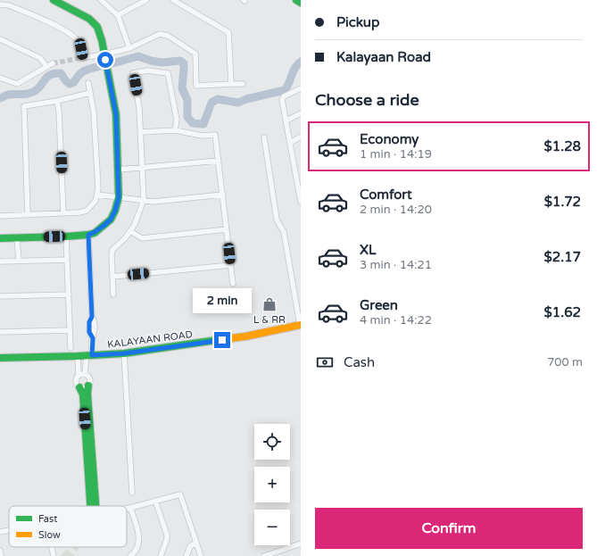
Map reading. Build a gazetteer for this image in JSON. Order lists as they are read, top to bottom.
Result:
{
  "streets": {
    "street": ["KALAYAAN ROAD"]
  },
  "places": {
    "shop": ["L & RR"]
  },
  "legend": ["Fast", "Slow"],
  "page": {
    "banner": ["Pickup", "Kalayaan Road"],
    "heading": "Choose a ride",
    "list": [
      {
        "name": "Economy",
        "note": "1 min · 14:19",
        "value": "$1.28"
      },
      {
        "name": "Comfort",
        "note": "2 min · 14:20",
        "value": "$1.72"
      },
      {
        "name": "XL",
        "note": "3 min · 14:21",
        "value": "$2.17"
      },
      {
        "name": "Green",
        "note": "4 min · 14:22",
        "value": "$1.62"
      }
    ],
    "bubble": "2 min",
    "pay": ["Cash", "700 m"],
    "map_buttons": ["+", "−"],
    "buttons": "Confirm"
  }
}
